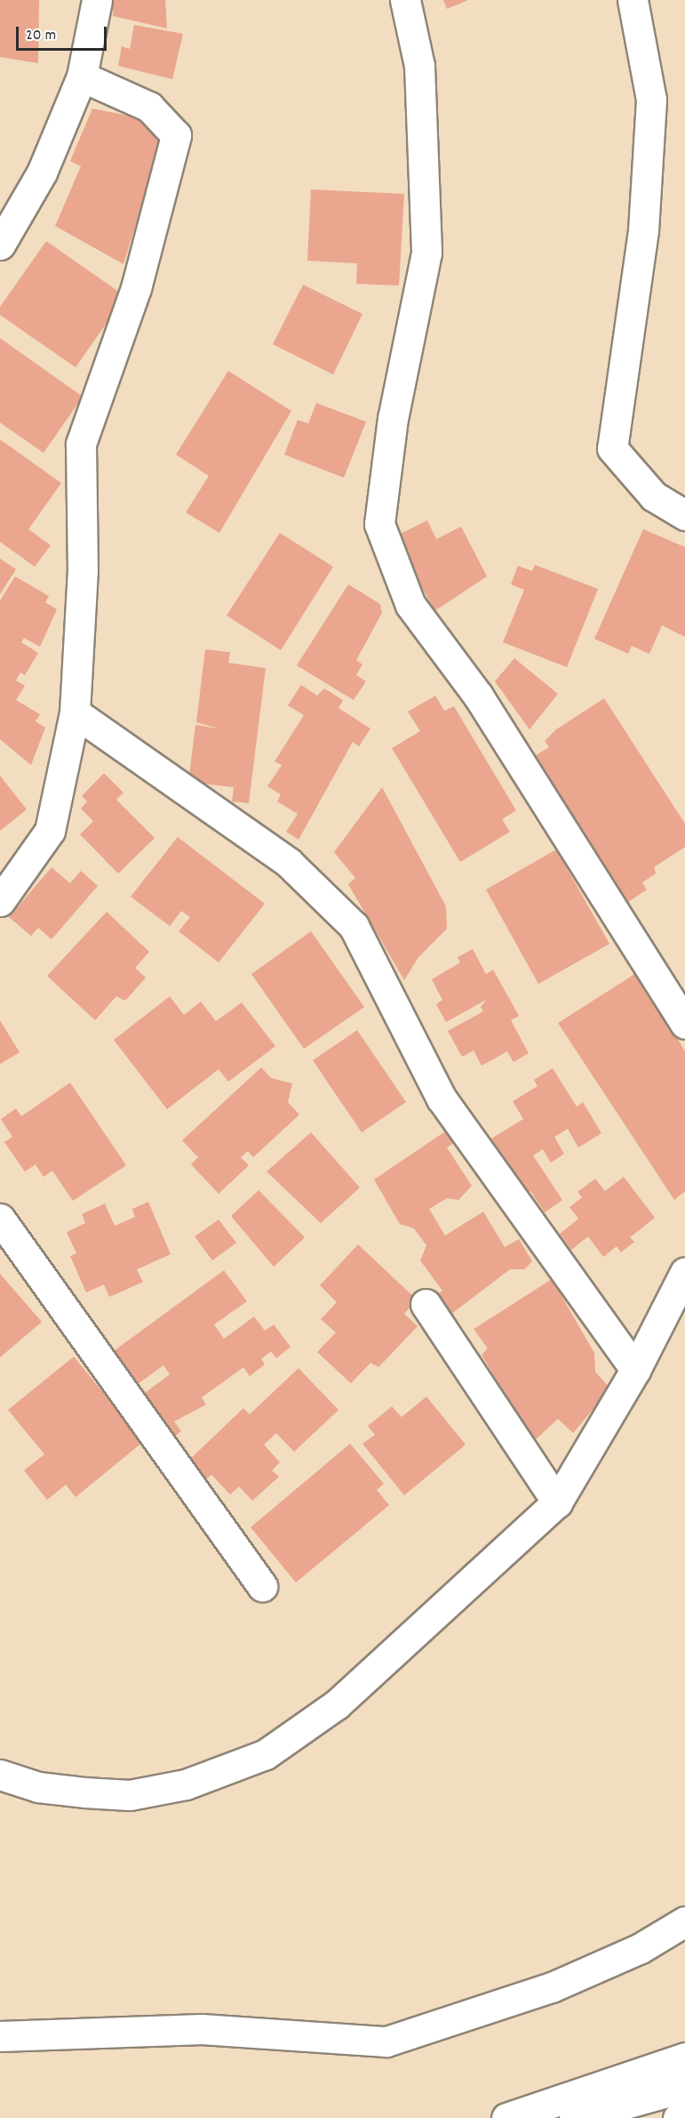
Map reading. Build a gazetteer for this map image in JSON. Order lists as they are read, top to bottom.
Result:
{
  "scale_bar": "20 m"
}
